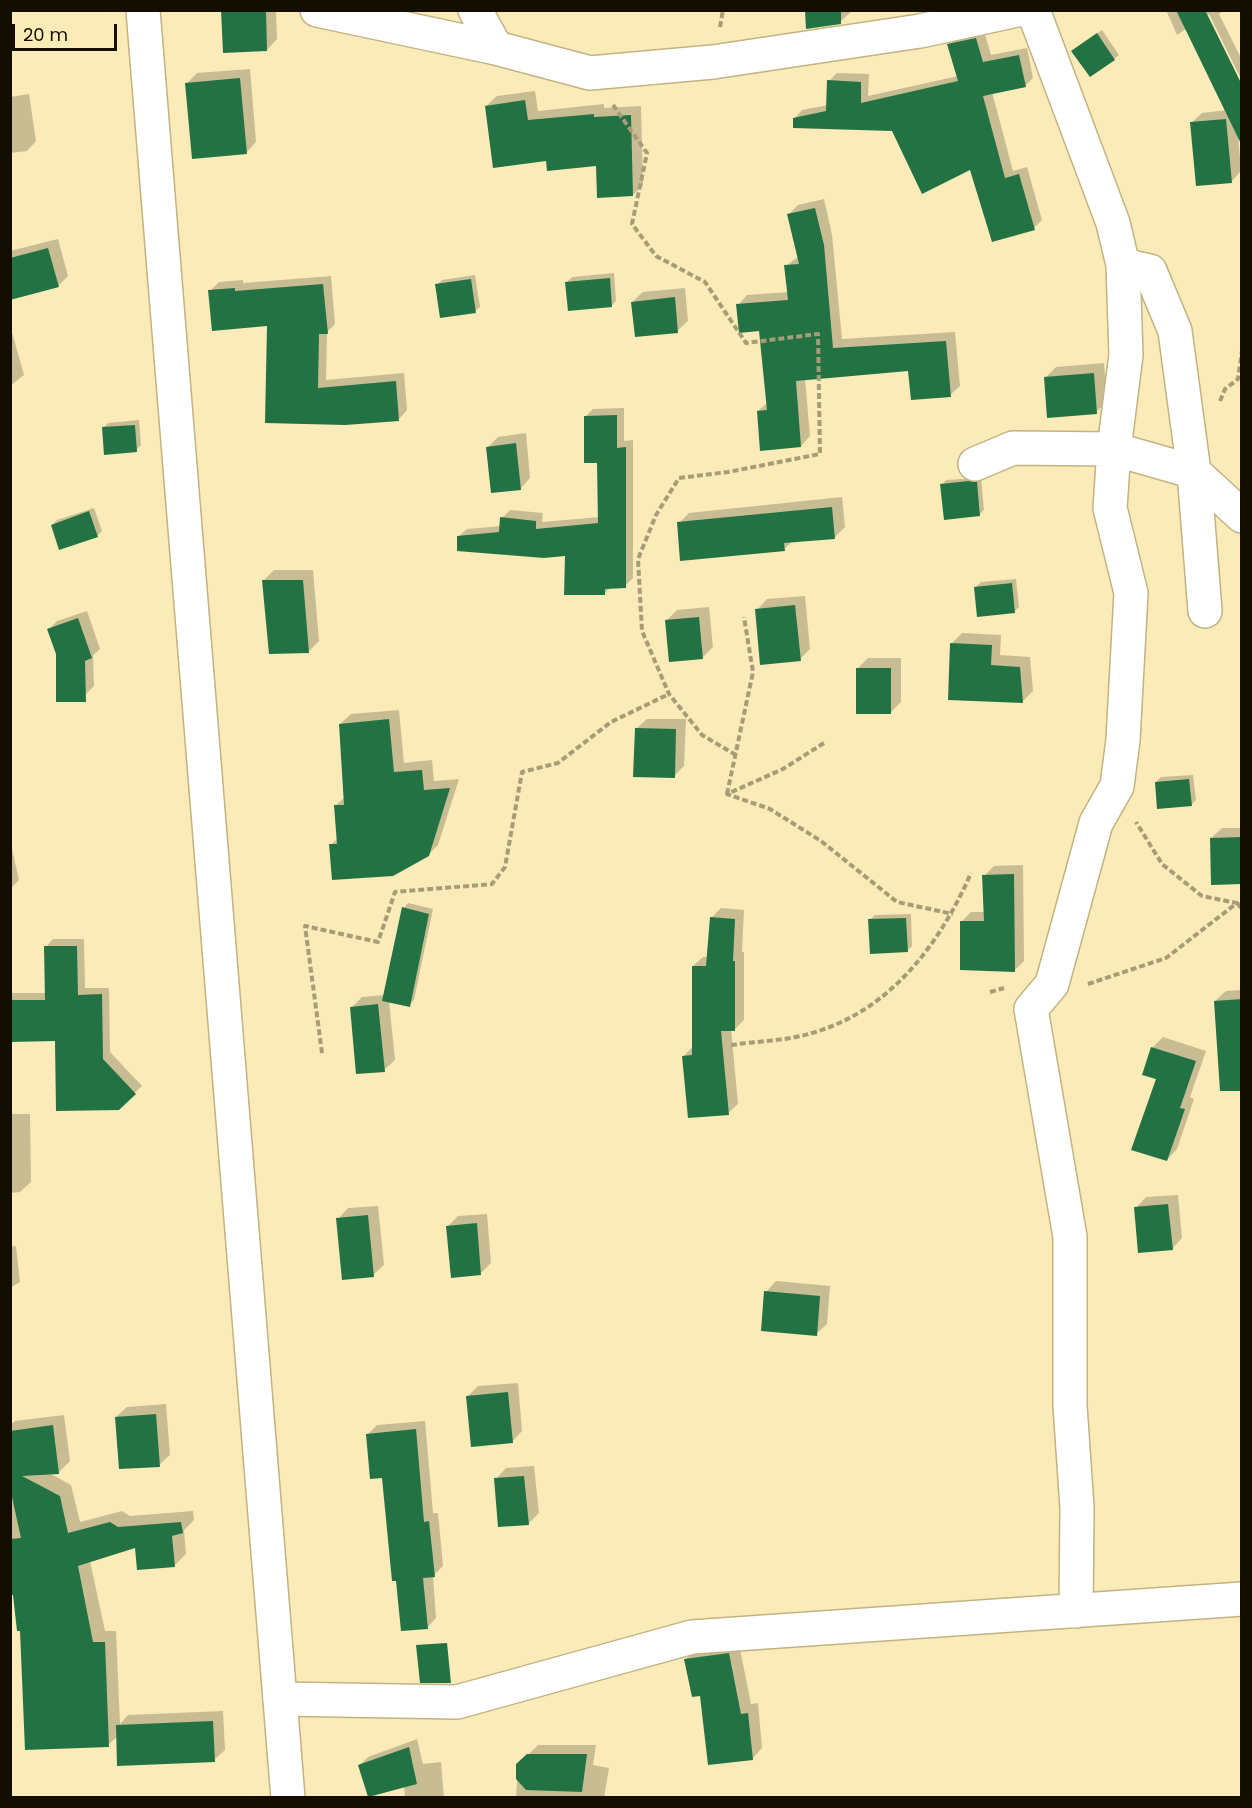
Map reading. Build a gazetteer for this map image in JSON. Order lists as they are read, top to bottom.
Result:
{
  "scale_bar": "20 m"
}
